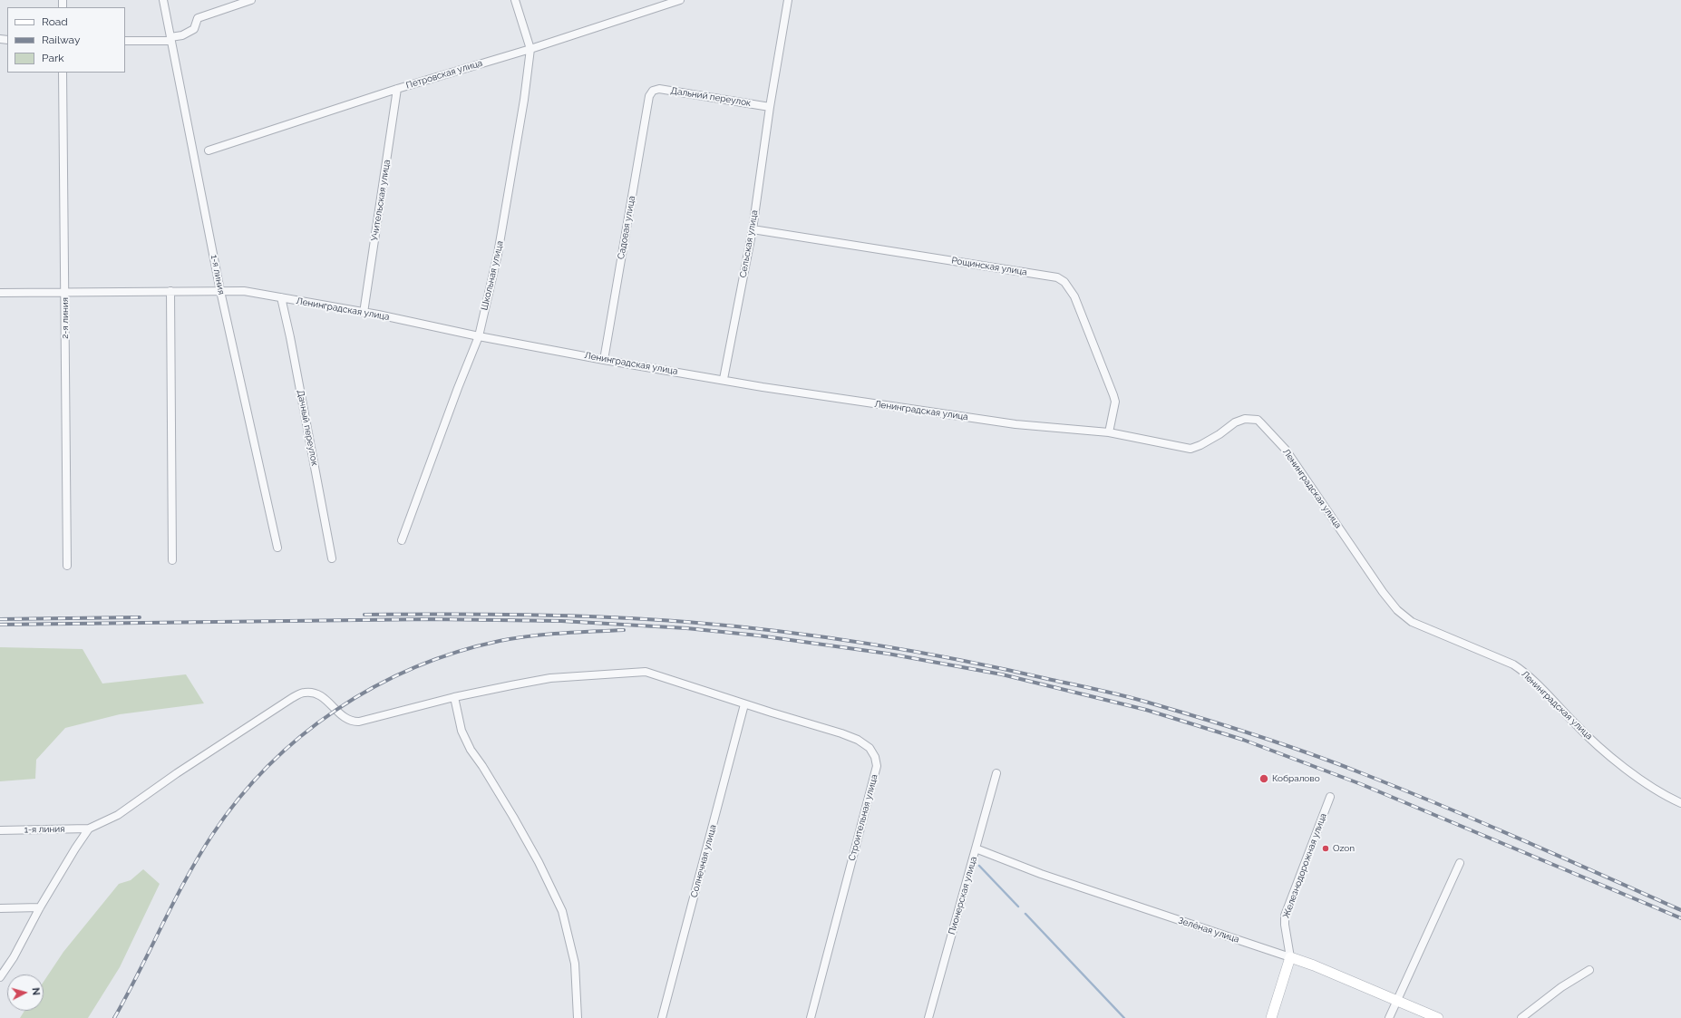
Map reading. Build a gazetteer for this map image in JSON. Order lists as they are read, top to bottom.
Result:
{
  "streets": {
    "street": [
      "Петровская улица",
      "Дальний переулок",
      "Учительская улица",
      "Садовая улица",
      "Сельская улица",
      "Рощинская улица",
      "1-я линия",
      "Школьная улица",
      "Ленинградская улица",
      "2-я линия",
      "Дачный переулок",
      "Строительная улица",
      "Солнечная улица",
      "Железнодорожная улица",
      "Пионерская улица",
      "Зелёная улица"
    ]
  },
  "crossings": [
    ["Петровская улица", "Учительская улица"],
    ["Петровская улица", "Школьная улица"],
    ["Дальний переулок", "Садовая улица"],
    ["Дальний переулок", "Сельская улица"],
    ["Учительская улица", "Ленинградская улица"],
    ["Садовая улица", "Ленинградская улица"],
    ["Сельская улица", "Рощинская улица"],
    ["Сельская улица", "Ленинградская улица"],
    ["Рощинская улица", "Ленинградская улица"],
    ["1-я линия", "Ленинградская улица"],
    ["1-я линия", "Строительная улица"],
    ["Школьная улица", "Ленинградская улица"],
    ["Ленинградская улица", "2-я линия"],
    ["Ленинградская улица", "Дачный переулок"],
    ["Строительная улица", "Солнечная улица"],
    ["Железнодорожная улица", "Зелёная улица"],
    ["Пионерская улица", "Зелёная улица"]
  ],
  "places": ["Кобралово", "Ozon"],
  "legend": ["Road", "Railway", "Park"],
  "north": "right"
}
